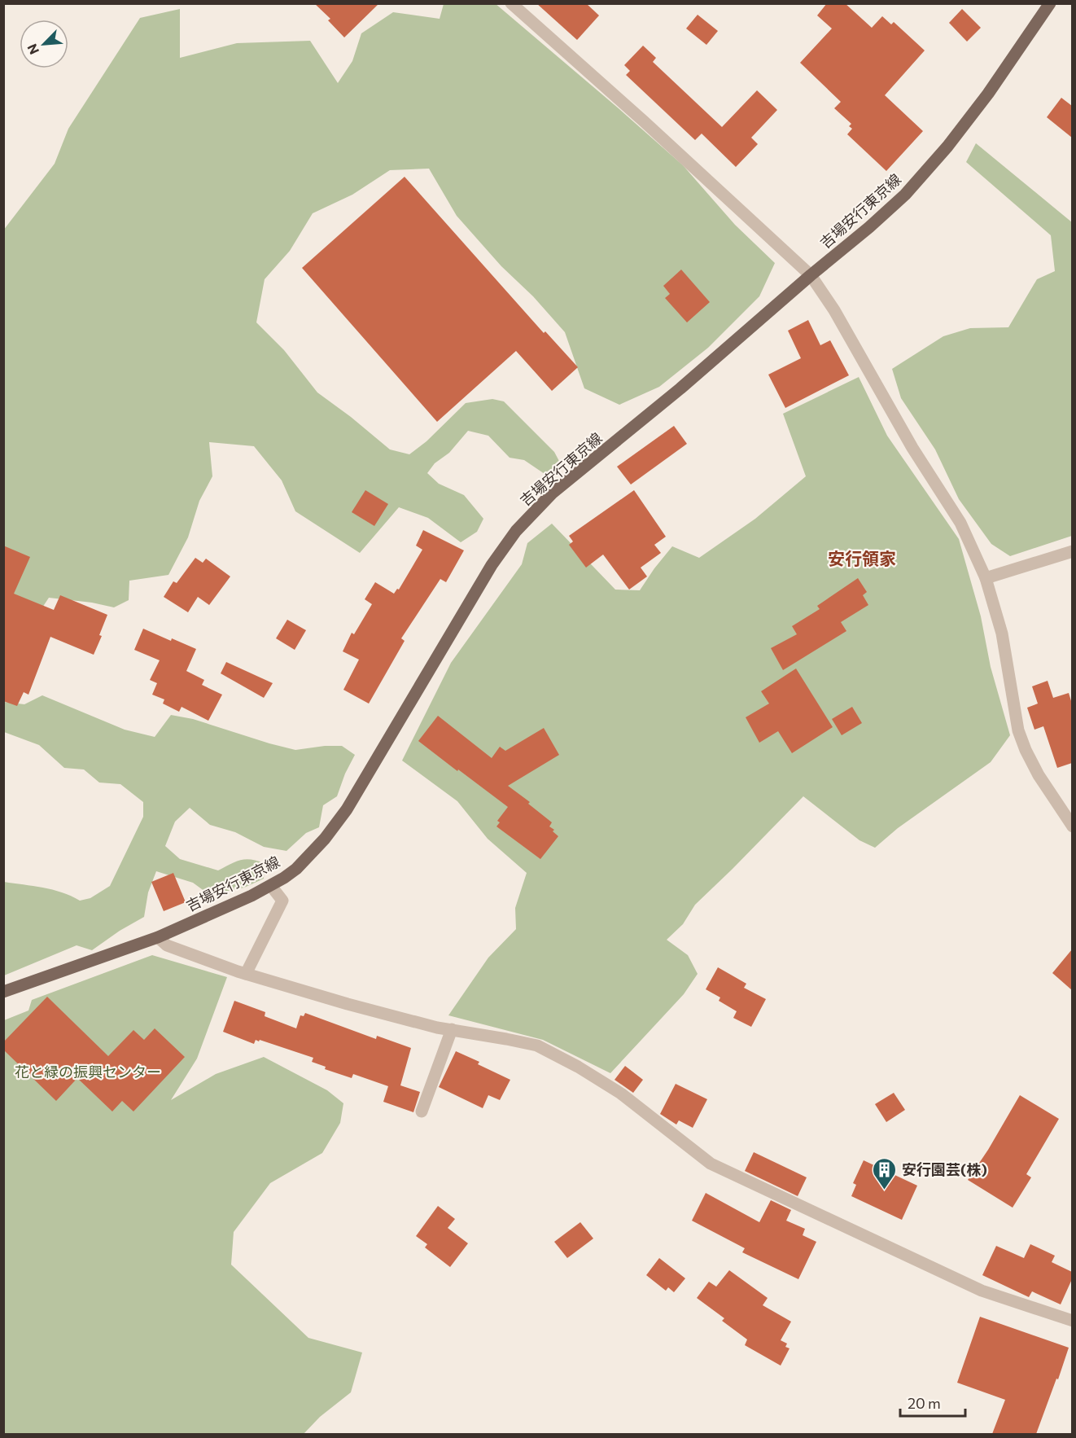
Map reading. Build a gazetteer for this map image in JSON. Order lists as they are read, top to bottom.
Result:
{
  "streets": {
    "main road": ["吉場安行東京線"]
  },
  "districts": ["安行領家"],
  "parks": ["花と緑の振興センター"],
  "places": {
    "building": ["安行園芸(株)"]
  },
  "scale_bar": "20 m",
  "north": "bottom left"
}
